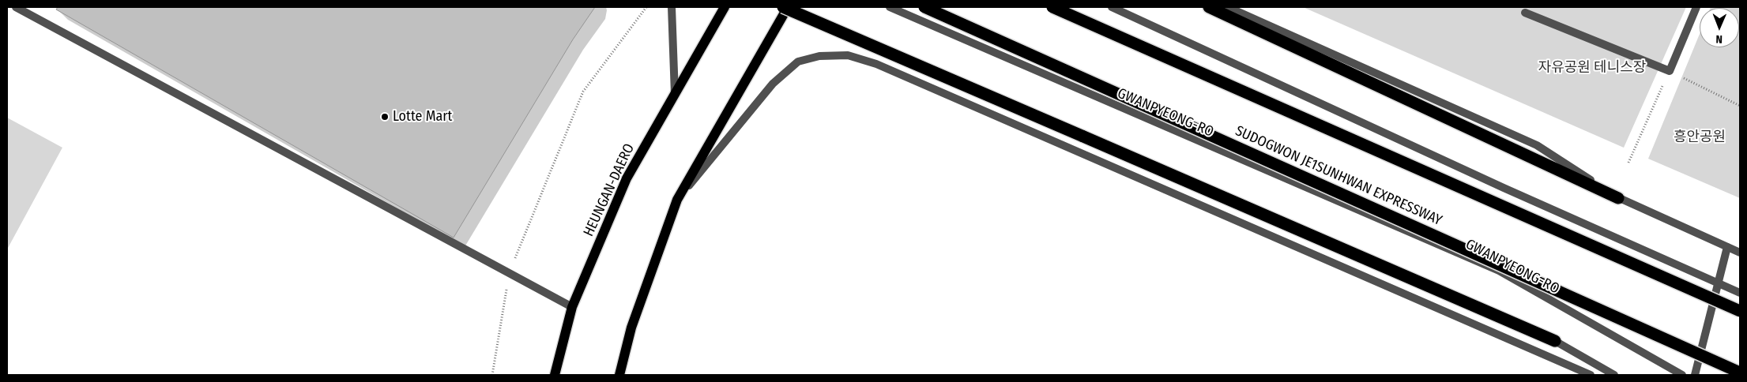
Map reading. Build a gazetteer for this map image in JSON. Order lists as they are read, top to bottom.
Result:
{
  "streets": {
    "highway": ["SUDOGWON JE1SUNHWAN EXPRESSWAY"],
    "main road": ["HEUNGAN-DAERO"],
    "street": ["GWANPYEONG-RO"]
  },
  "parks": ["자유공원 테니스장", "흥안공원"],
  "places": ["Lotte Mart"],
  "north": "bottom"
}
